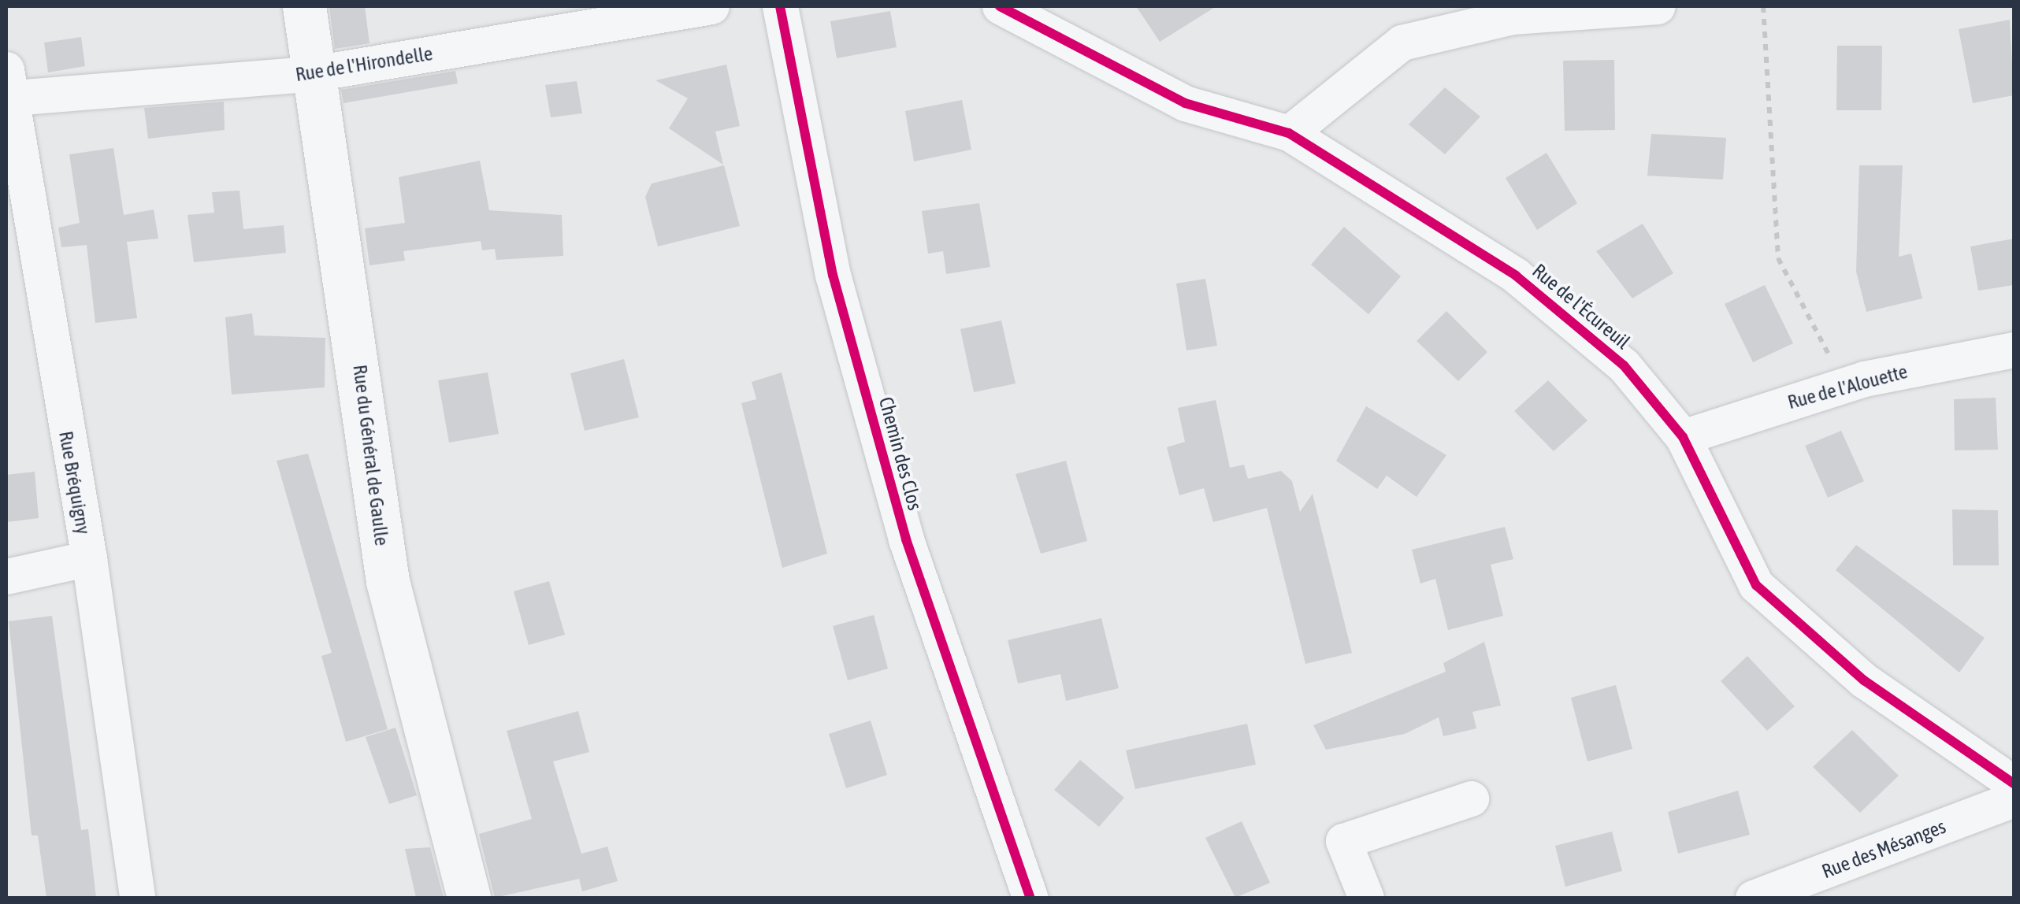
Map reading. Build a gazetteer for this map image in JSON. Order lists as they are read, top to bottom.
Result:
{
  "streets": {
    "street": [
      "Rue de l'Hirondelle",
      "Rue de l'Écureuil",
      "Rue de l'Alouette",
      "Chemin des Clos",
      "Rue du Général de Gaulle",
      "Rue Bréquigny",
      "Rue des Mésanges"
    ]
  },
  "crossings": [
    ["Rue de l'Hirondelle", "Rue du Général de Gaulle"],
    ["Rue de l'Hirondelle", "Rue Bréquigny"],
    ["Rue de l'Écureuil", "Rue de l'Alouette"]
  ]
}
